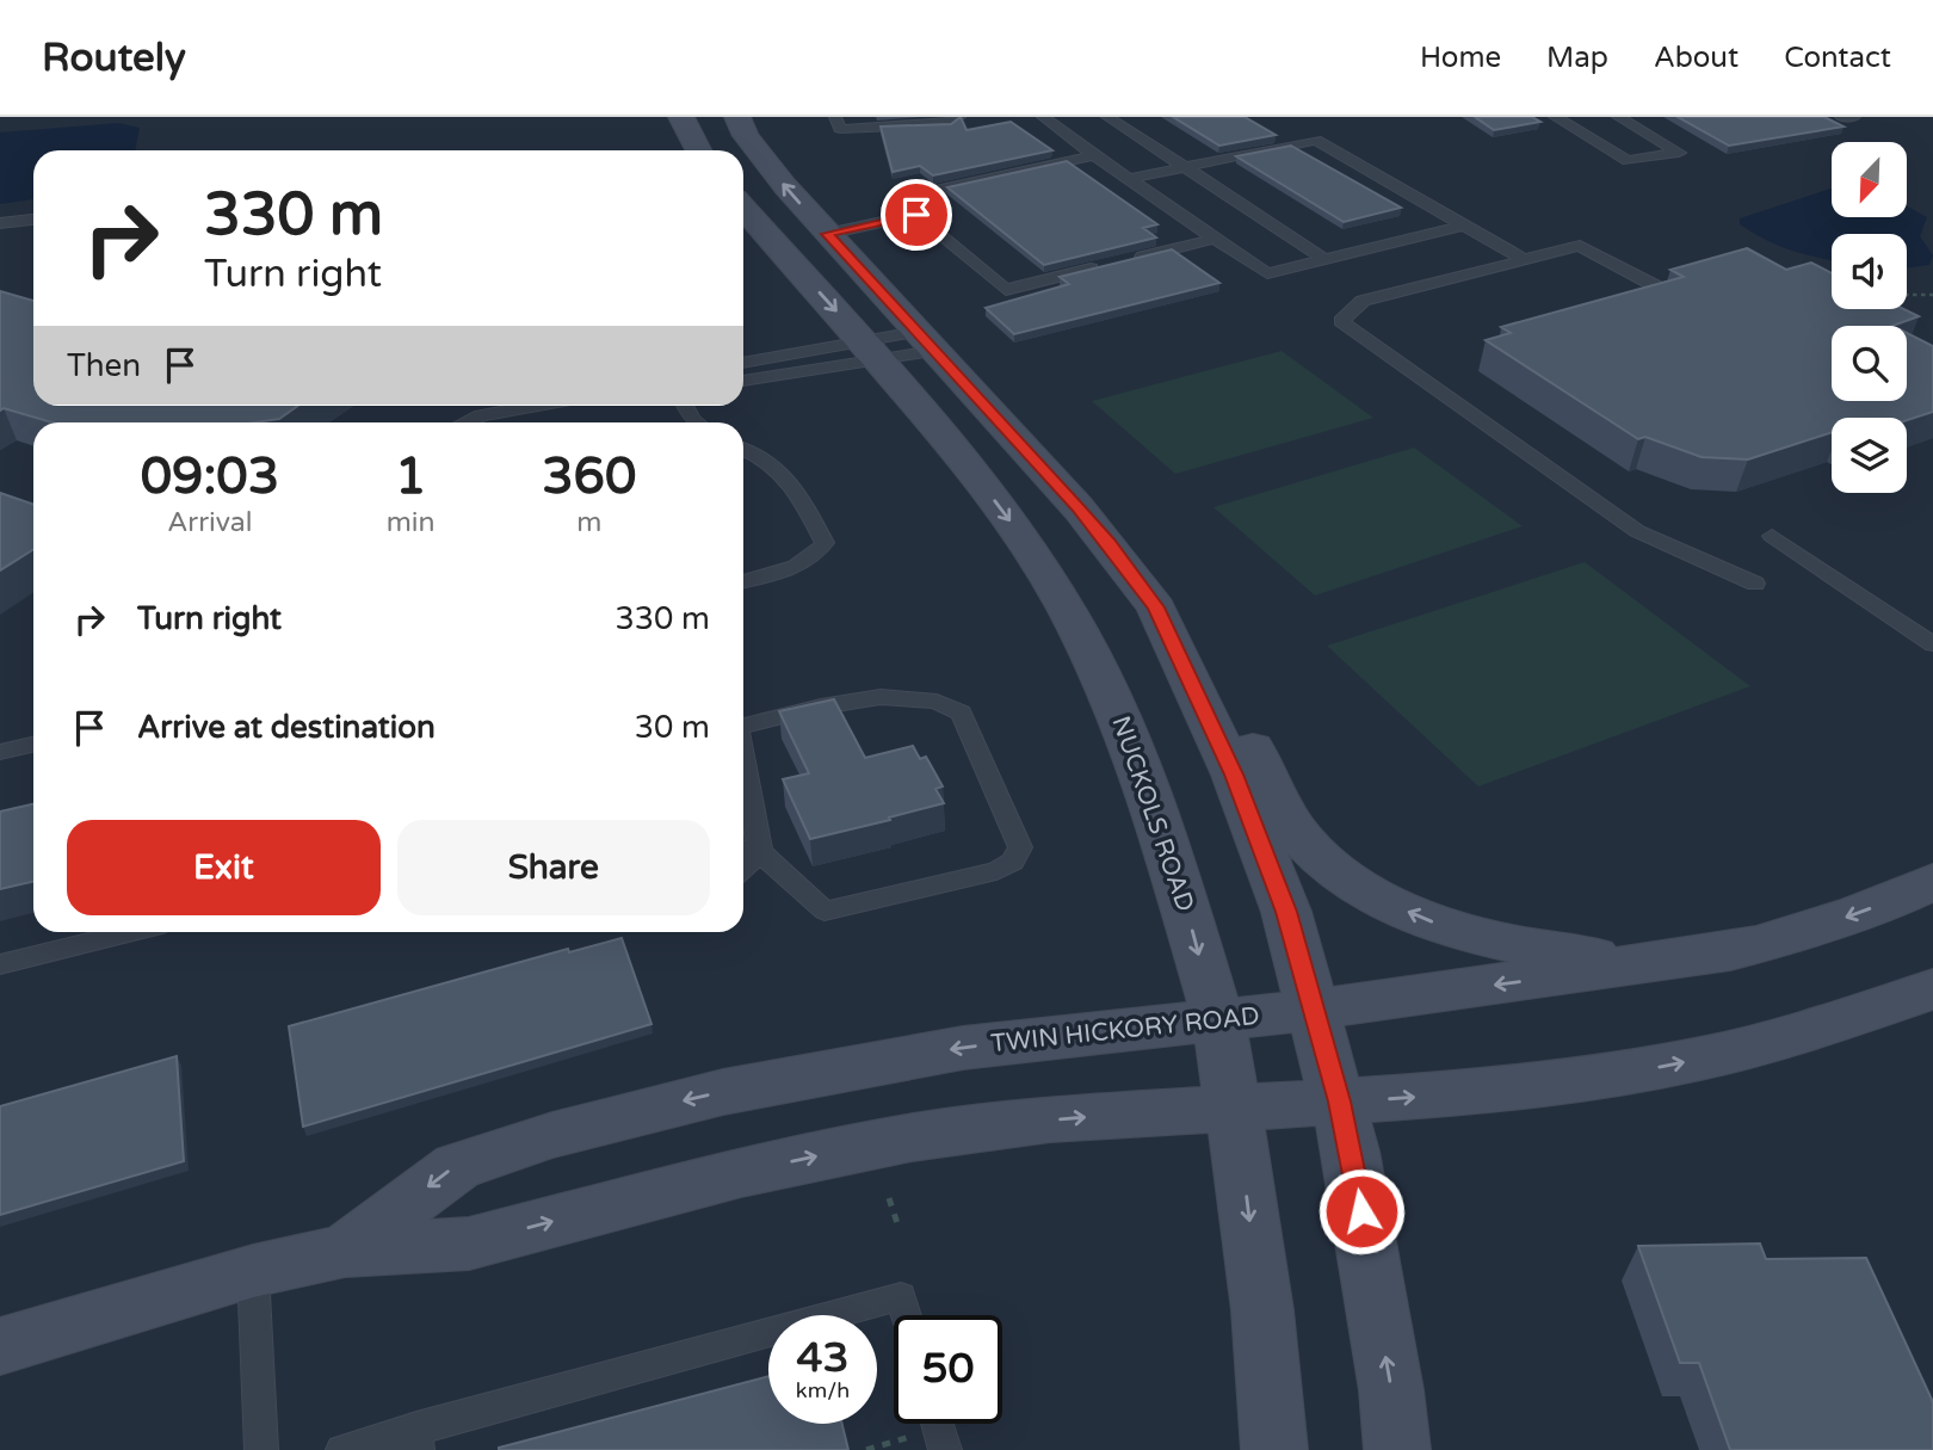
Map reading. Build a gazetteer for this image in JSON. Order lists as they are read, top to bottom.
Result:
{
  "streets": {
    "main road": ["NUCKOLS ROAD", "TWIN HICKORY ROAD"]
  },
  "crossings": [
    ["NUCKOLS ROAD", "TWIN HICKORY ROAD"]
  ],
  "north": "bottom left",
  "page": {
    "header": "Routely",
    "nav": [
      "Home",
      "Map",
      "About",
      "Contact"
    ],
    "turn": ["330 m", "Turn right"],
    "then": "Then",
    "eta": [
      "09:03",
      "Arrival",
      "1",
      "min",
      "360",
      "m"
    ],
    "list": [
      {
        "name": "Turn right",
        "value": "330 m"
      },
      {
        "name": "Arrive at destination",
        "value": "30 m"
      }
    ],
    "buttons": ["Exit", "Share"],
    "speed": "43 km/h",
    "limit": "50"
  }
}
